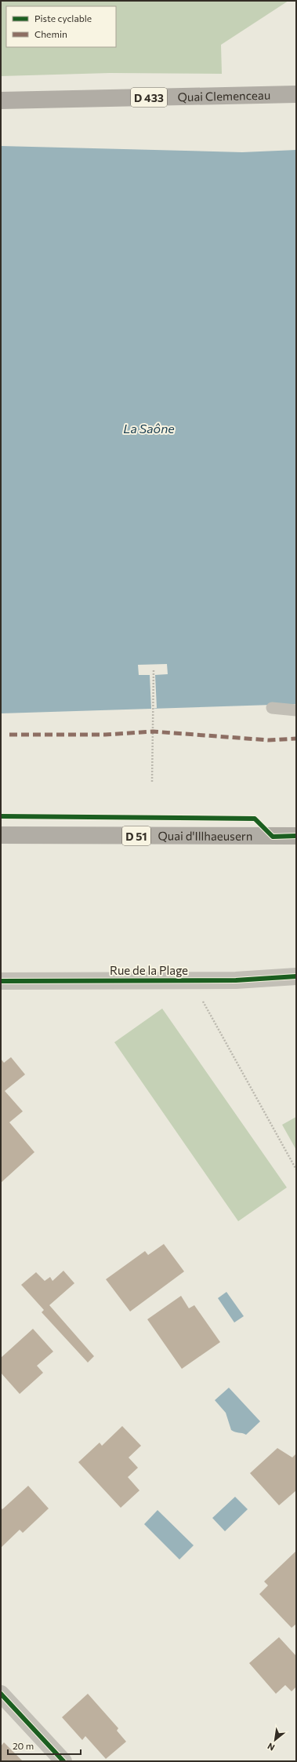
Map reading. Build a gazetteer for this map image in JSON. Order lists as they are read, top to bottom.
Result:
{
  "streets": {
    "main road": [
      "Quai Clemenceau",
      "D 433",
      "D 51",
      "Quai d'Illhaeusern"
    ],
    "street": ["Rue de la Plage"]
  },
  "water": ["La Saône"],
  "legend": ["Piste cyclable", "Chemin"],
  "scale_bar": "20 m",
  "north": "bottom left"
}
